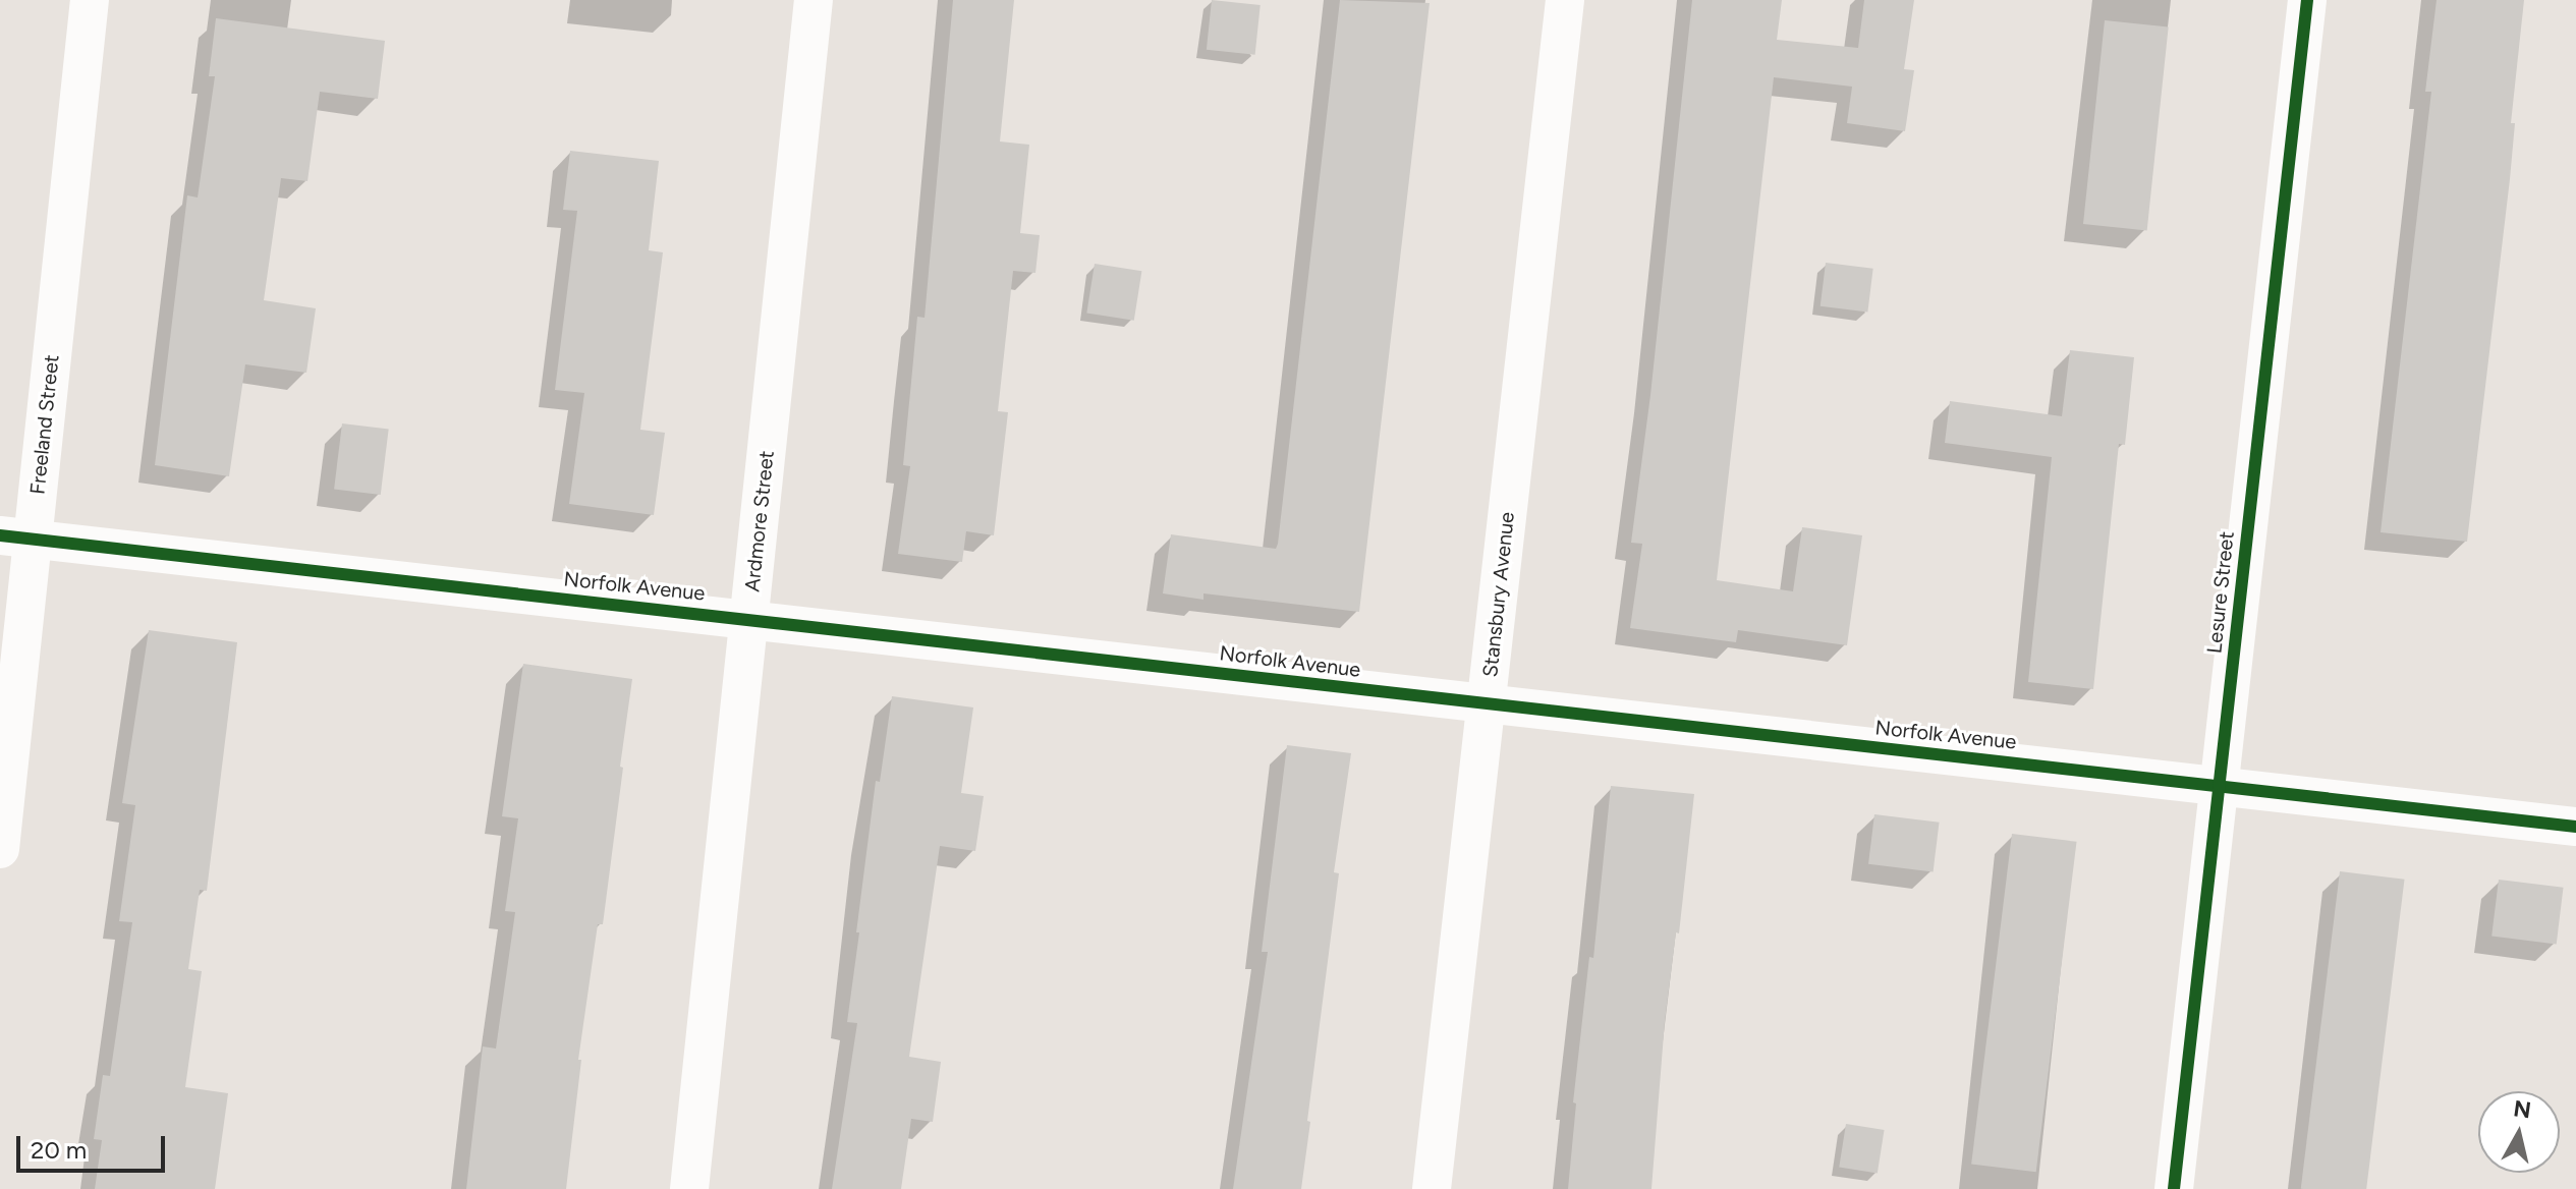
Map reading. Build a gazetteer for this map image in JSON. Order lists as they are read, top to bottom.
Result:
{
  "streets": {
    "street": [
      "Freeland Street",
      "Ardmore Street",
      "Norfolk Avenue",
      "Lesure Street",
      "Stansbury Avenue"
    ]
  },
  "crossings": [
    ["Freeland Street", "Norfolk Avenue"],
    ["Ardmore Street", "Norfolk Avenue"],
    ["Norfolk Avenue", "Lesure Street"],
    ["Norfolk Avenue", "Stansbury Avenue"]
  ],
  "scale_bar": "20 m",
  "north": "top"
}
